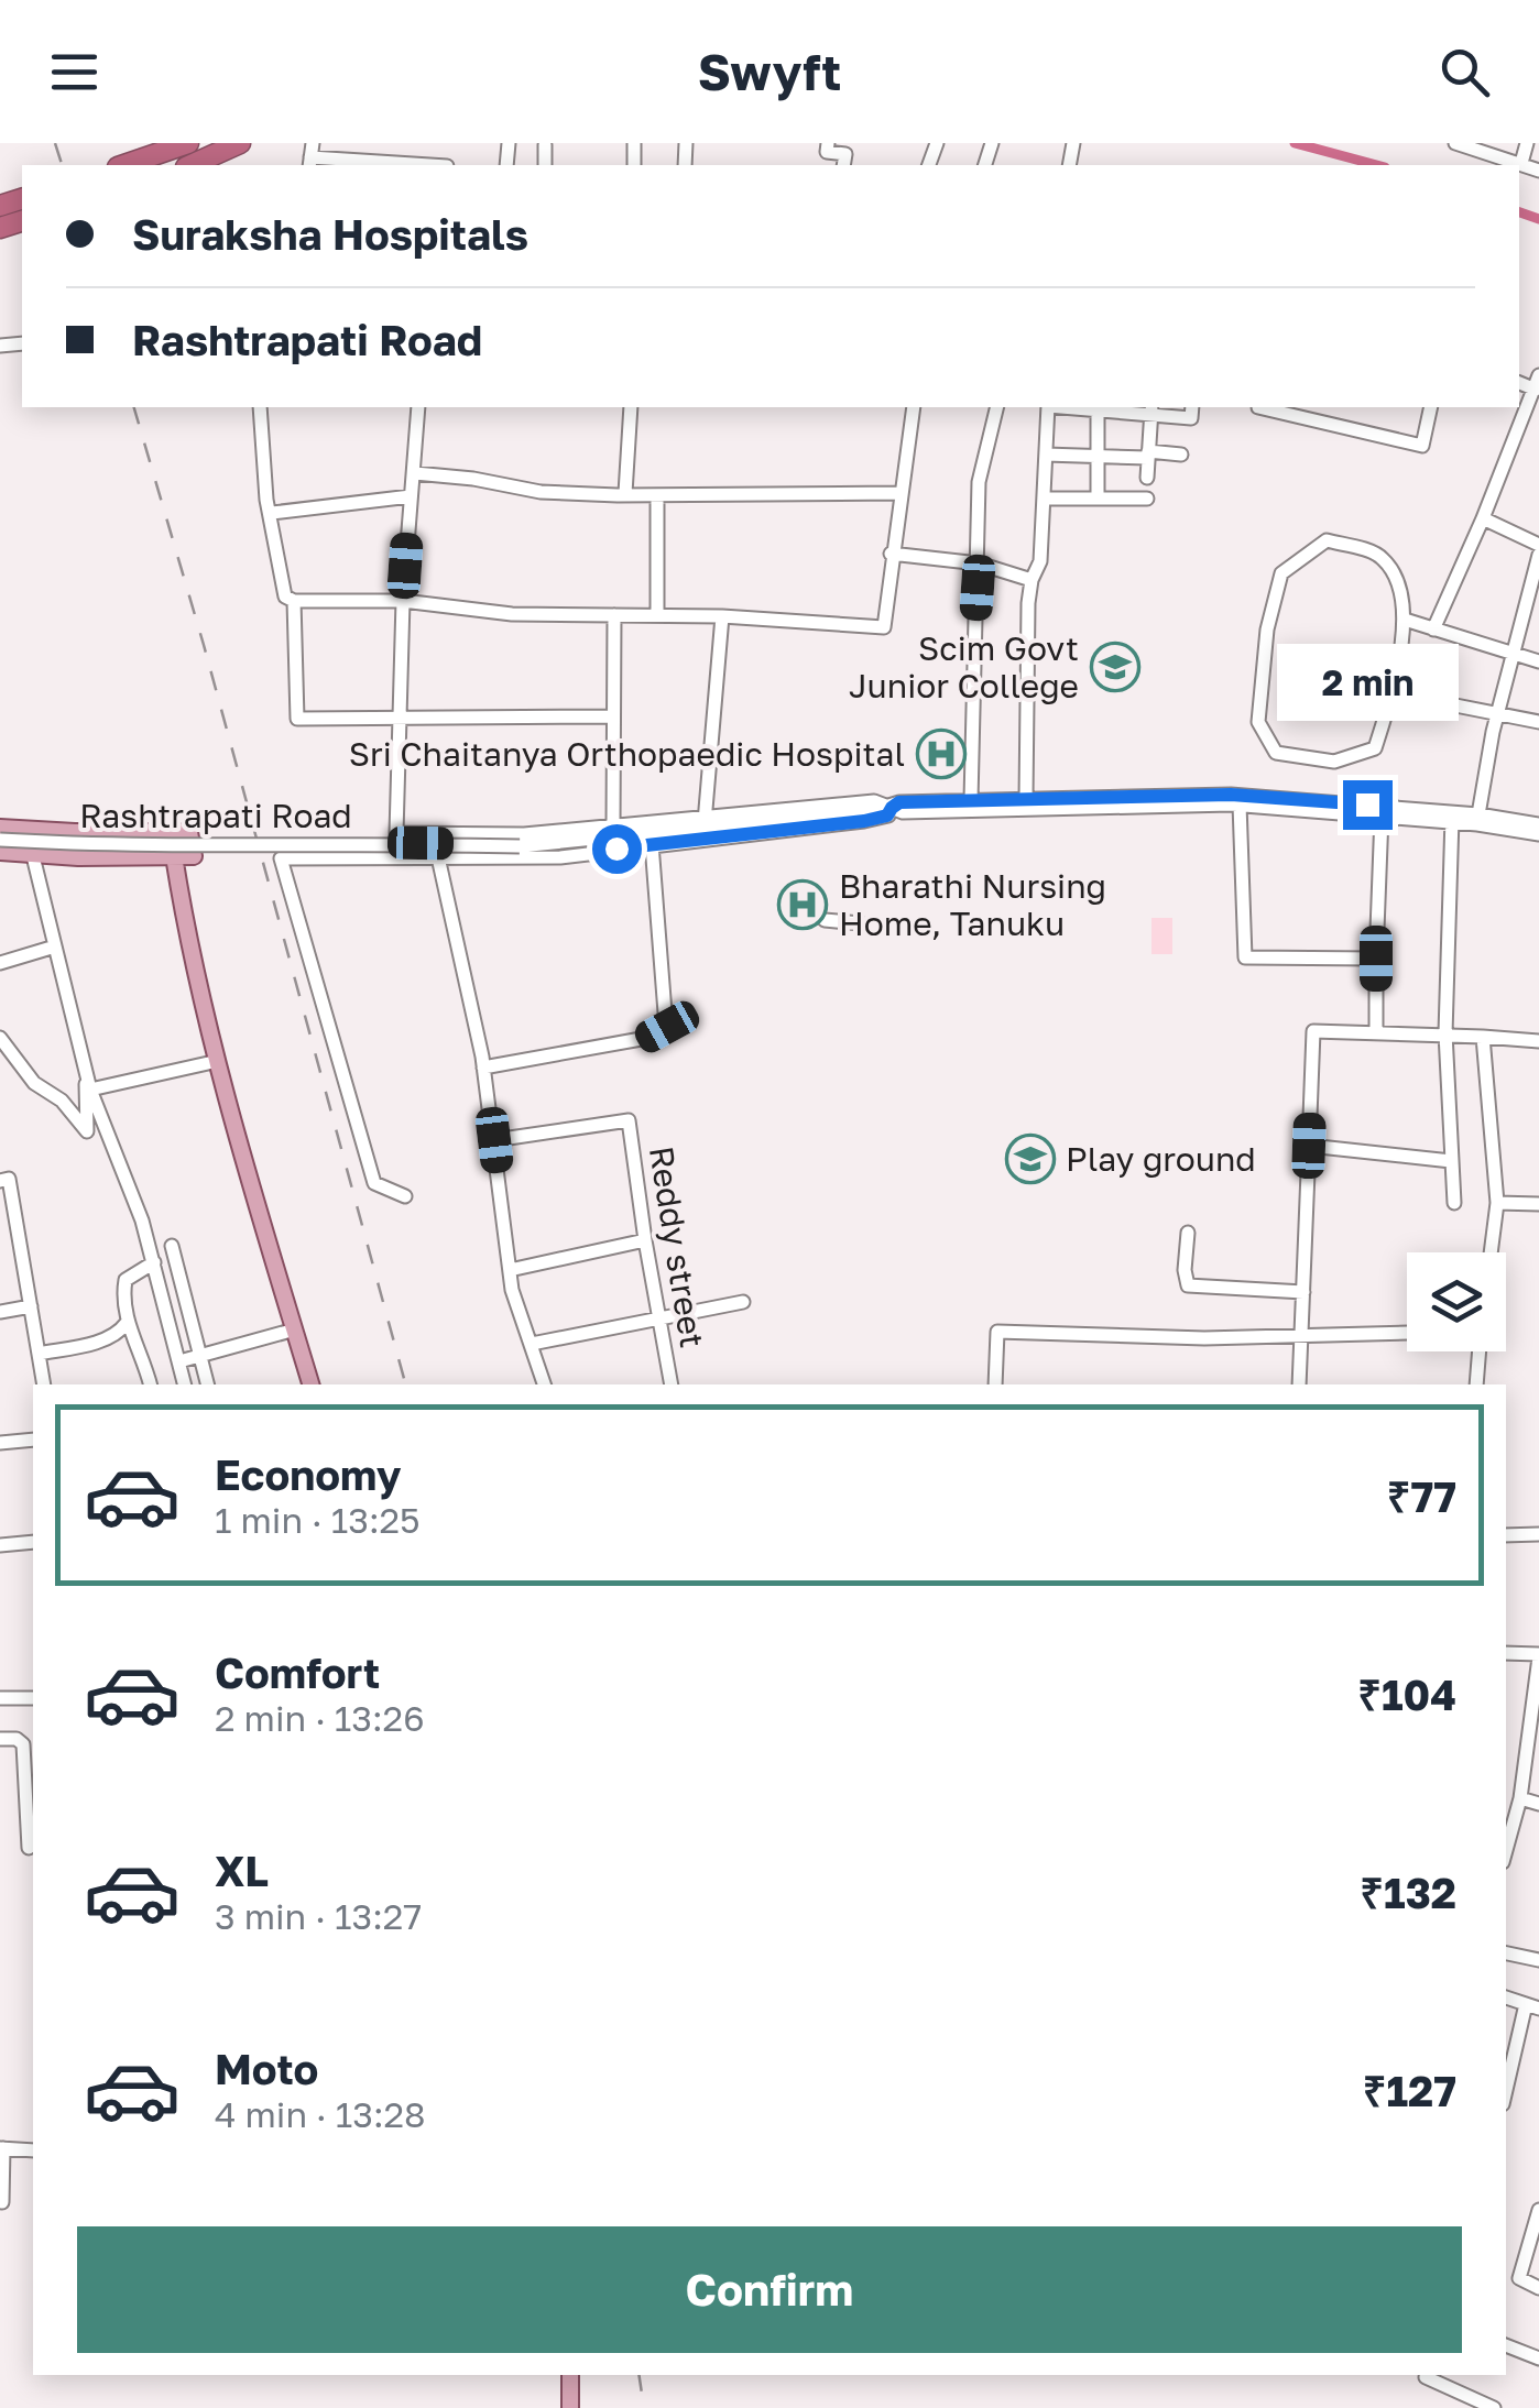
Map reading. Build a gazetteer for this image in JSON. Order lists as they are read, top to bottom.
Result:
{
  "streets": {
    "street": ["Rashtrapati Road", "Reddy street"]
  },
  "places": {
    "school or university": ["Scim Govt Junior College", "Play ground"],
    "hospital": ["Sri Chaitanya Orthopaedic Hospital", "Bharathi Nursing Home, Tanuku"]
  },
  "page": {
    "header": "Swyft",
    "banner": ["Suraksha Hospitals", "Rashtrapati Road"],
    "bubble": "2 min",
    "list": [
      {
        "name": "Economy",
        "note": "1 min · 13:25",
        "value": "₹77"
      },
      {
        "name": "Comfort",
        "note": "2 min · 13:26",
        "value": "₹104"
      },
      {
        "name": "XL",
        "note": "3 min · 13:27",
        "value": "₹132"
      },
      {
        "name": "Moto",
        "note": "4 min · 13:28",
        "value": "₹127"
      }
    ],
    "buttons": "Confirm"
  }
}
